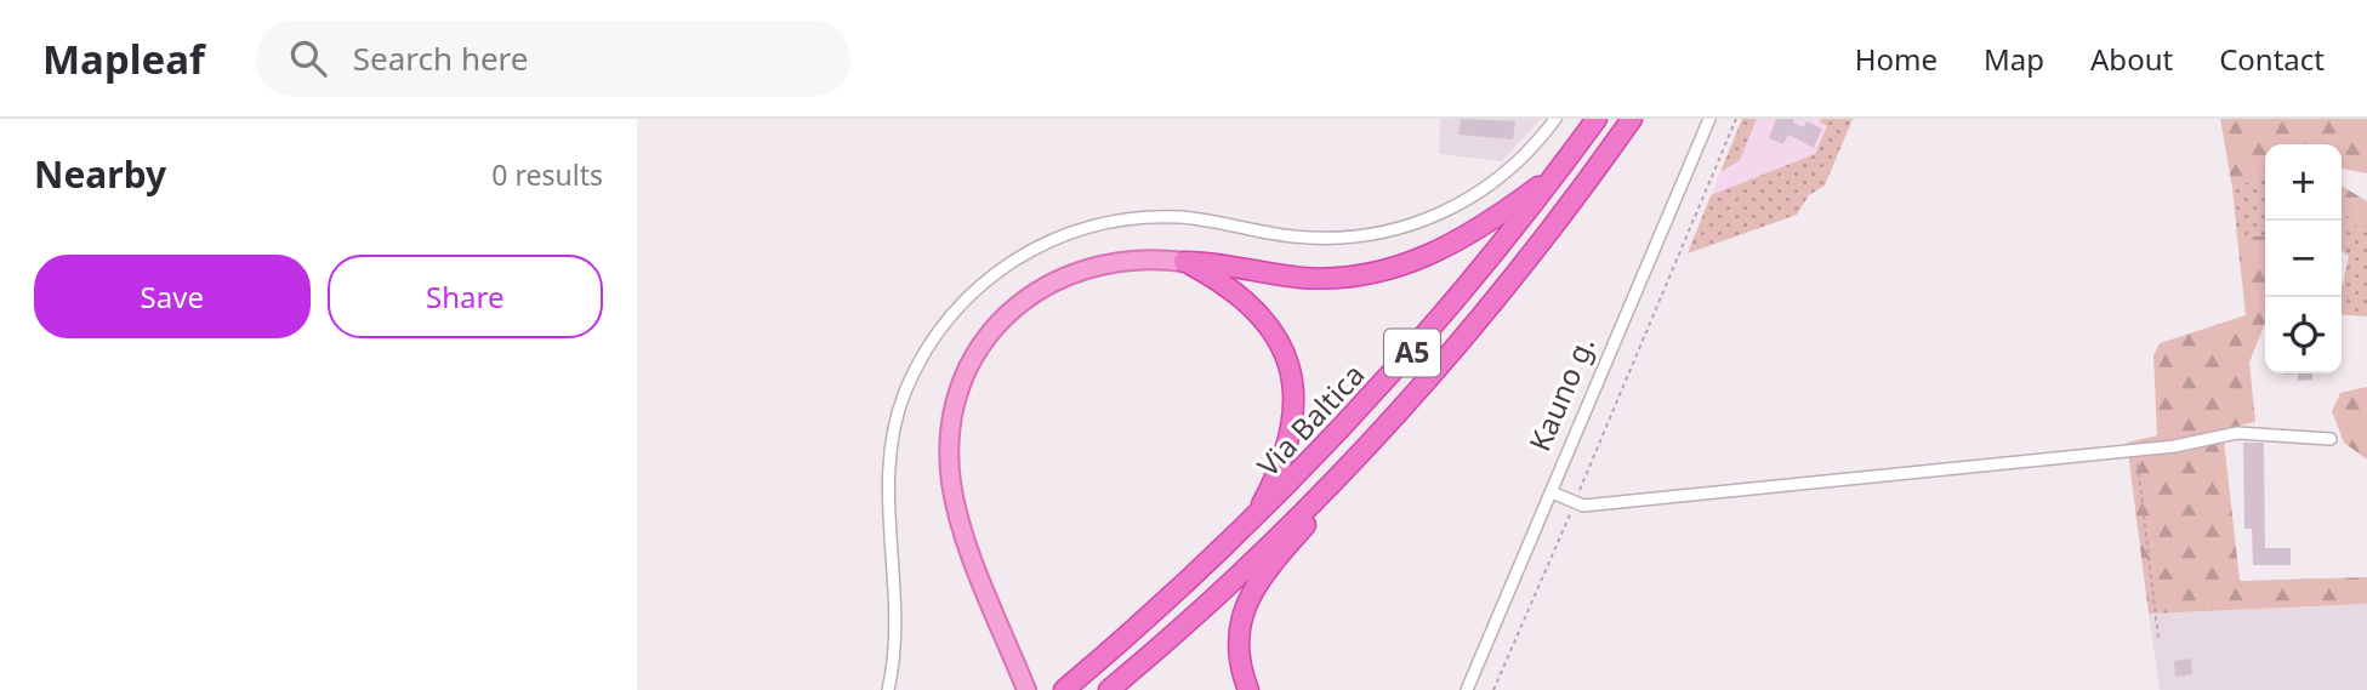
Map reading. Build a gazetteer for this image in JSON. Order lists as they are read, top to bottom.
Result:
{
  "streets": {
    "highway": ["A5", "Via Baltica"],
    "street": ["Kauno g."]
  },
  "page": {
    "header": "Mapleaf",
    "search": "Search here",
    "nav": [
      "Home",
      "Map",
      "About",
      "Contact"
    ],
    "heading": ["Nearby", "0 results"],
    "map_buttons": ["+", "−"],
    "buttons": ["Save", "Share"]
  }
}
